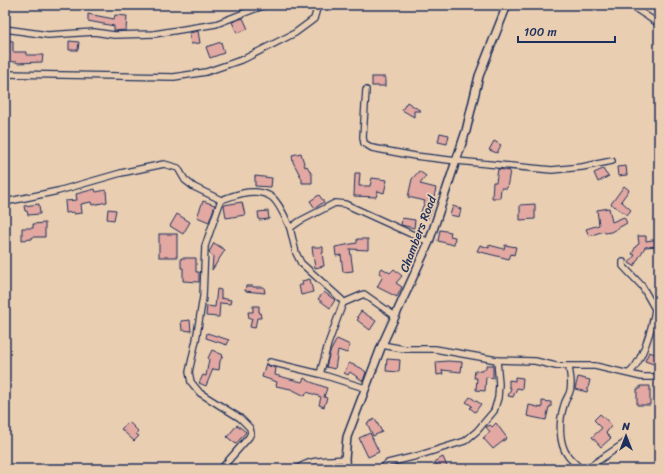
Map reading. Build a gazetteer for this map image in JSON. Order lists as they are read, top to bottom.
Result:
{
  "streets": {
    "street": ["Chambers Road"]
  },
  "scale_bar": "100 m",
  "north": "top"
}
